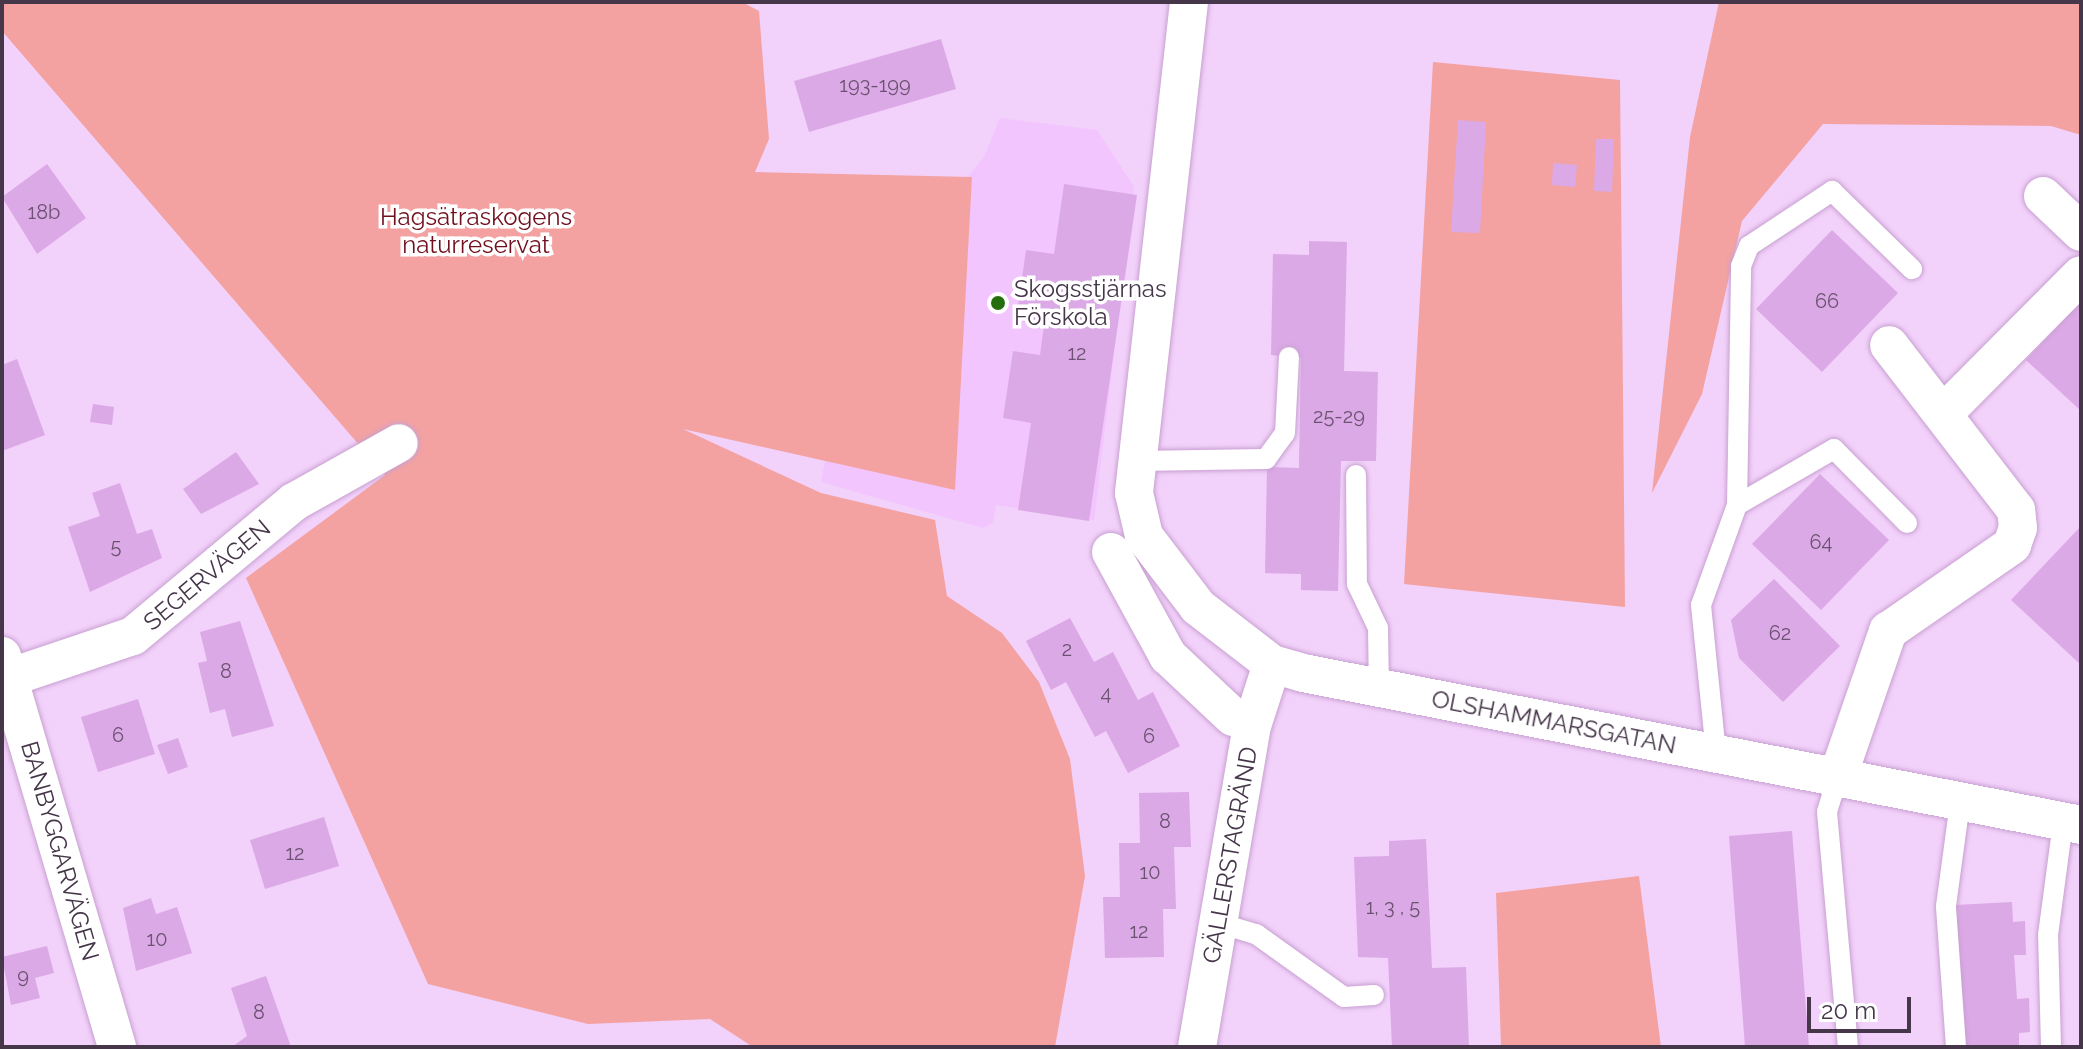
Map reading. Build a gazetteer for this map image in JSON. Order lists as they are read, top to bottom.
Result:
{
  "streets": {
    "street": [
      "SEGERVÄGEN",
      "OLSHAMMARSGATAN",
      "BANBYGGARVÄGEN",
      "GÄLLERSTAGRÄND"
    ]
  },
  "crossings": [
    ["SEGERVÄGEN", "BANBYGGARVÄGEN"],
    ["OLSHAMMARSGATAN", "GÄLLERSTAGRÄND"]
  ],
  "parks": ["Hagsätraskogens naturreservat"],
  "places": ["Skogsstjärnas Förskola"],
  "house_numbers": [
    "193-199",
    "18b",
    "66",
    "12",
    "25-29",
    "64",
    "5",
    "62",
    "2",
    "8",
    "4",
    "6",
    "6",
    "8",
    "12",
    "10",
    "1, 3 , 5",
    "12",
    "10",
    "9",
    "8"
  ],
  "scale_bar": "20 m"
}
